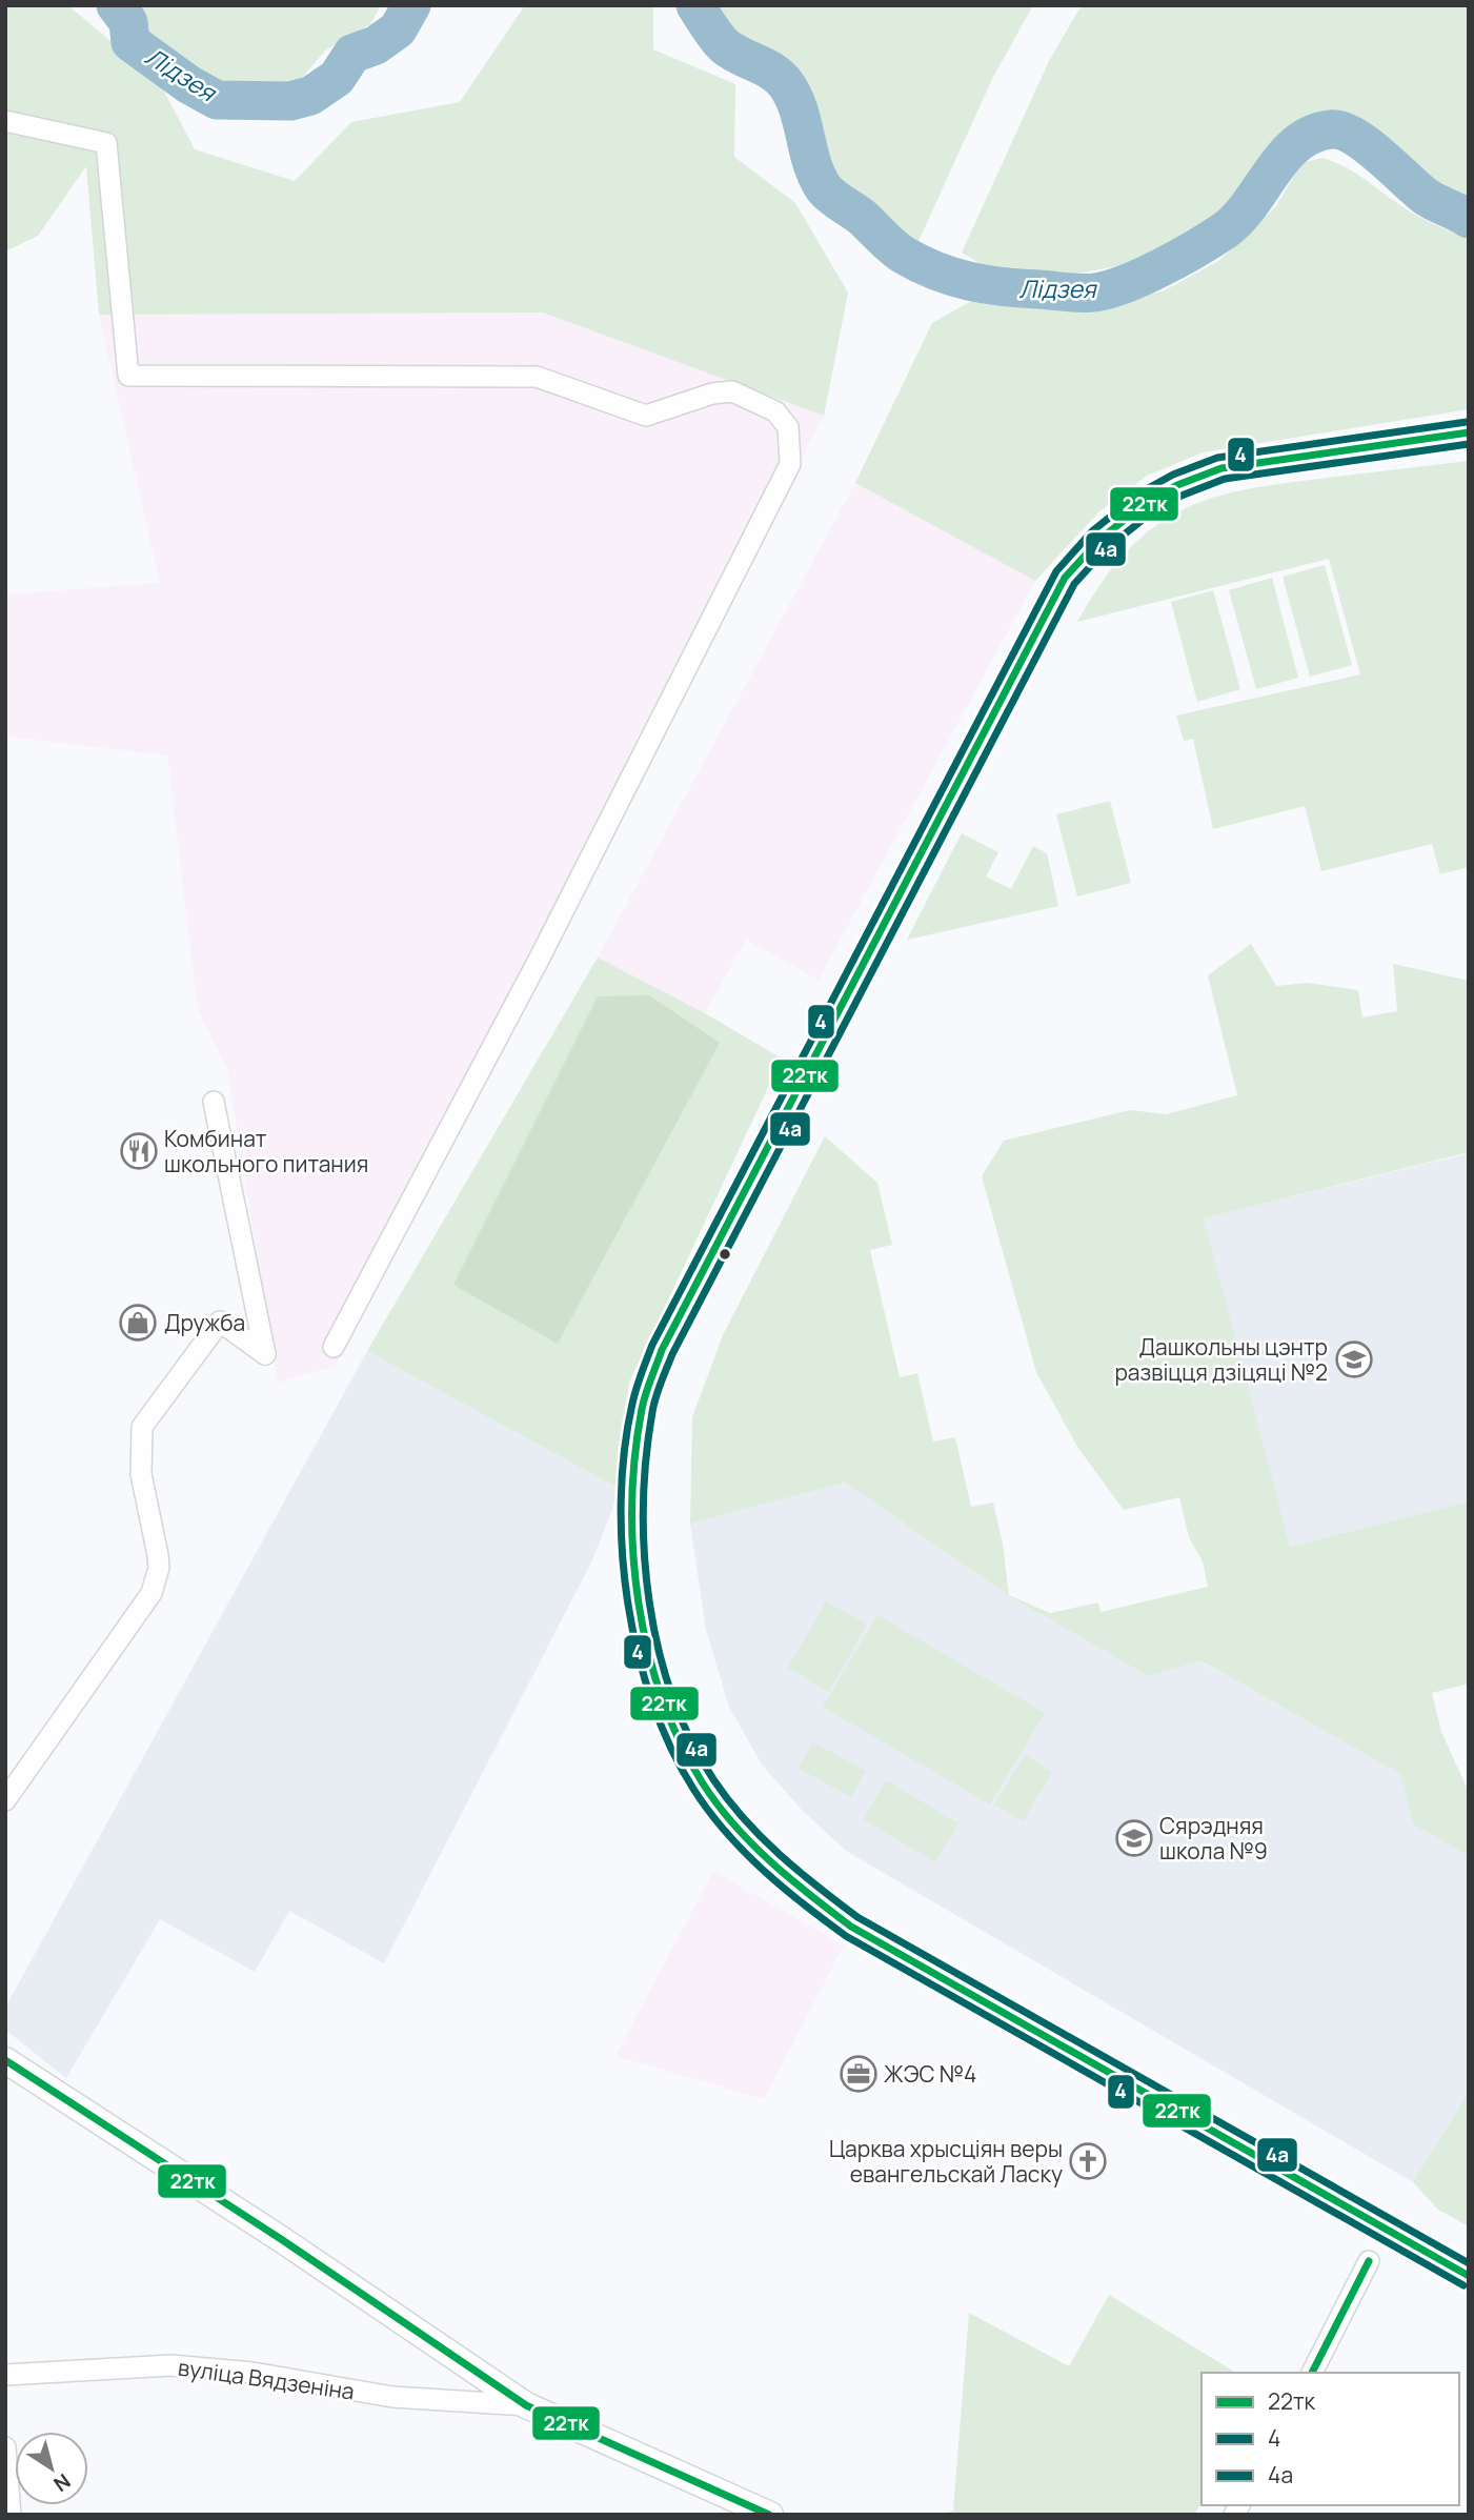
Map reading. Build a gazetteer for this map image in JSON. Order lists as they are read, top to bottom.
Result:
{
  "streets": {
    "street": ["вуліца Вядзеніна"]
  },
  "water": ["Лідзея"],
  "places": {
    "restaurant": ["Комбинат школьного питания"],
    "shop": ["Дружба"],
    "school or university": ["Дашкольны цэнтр развіцця дзіцяці №2", "Сярэдняя школа №9"],
    "office": ["ЖЭС №4"],
    "church": ["Царква хрысціян веры евангельскай Ласку"]
  },
  "lines": ["transit line 4", "transit line 22тк", "transit line 4а"],
  "legend": ["22тк", "4", "4а"],
  "north": "bottom right"
}
